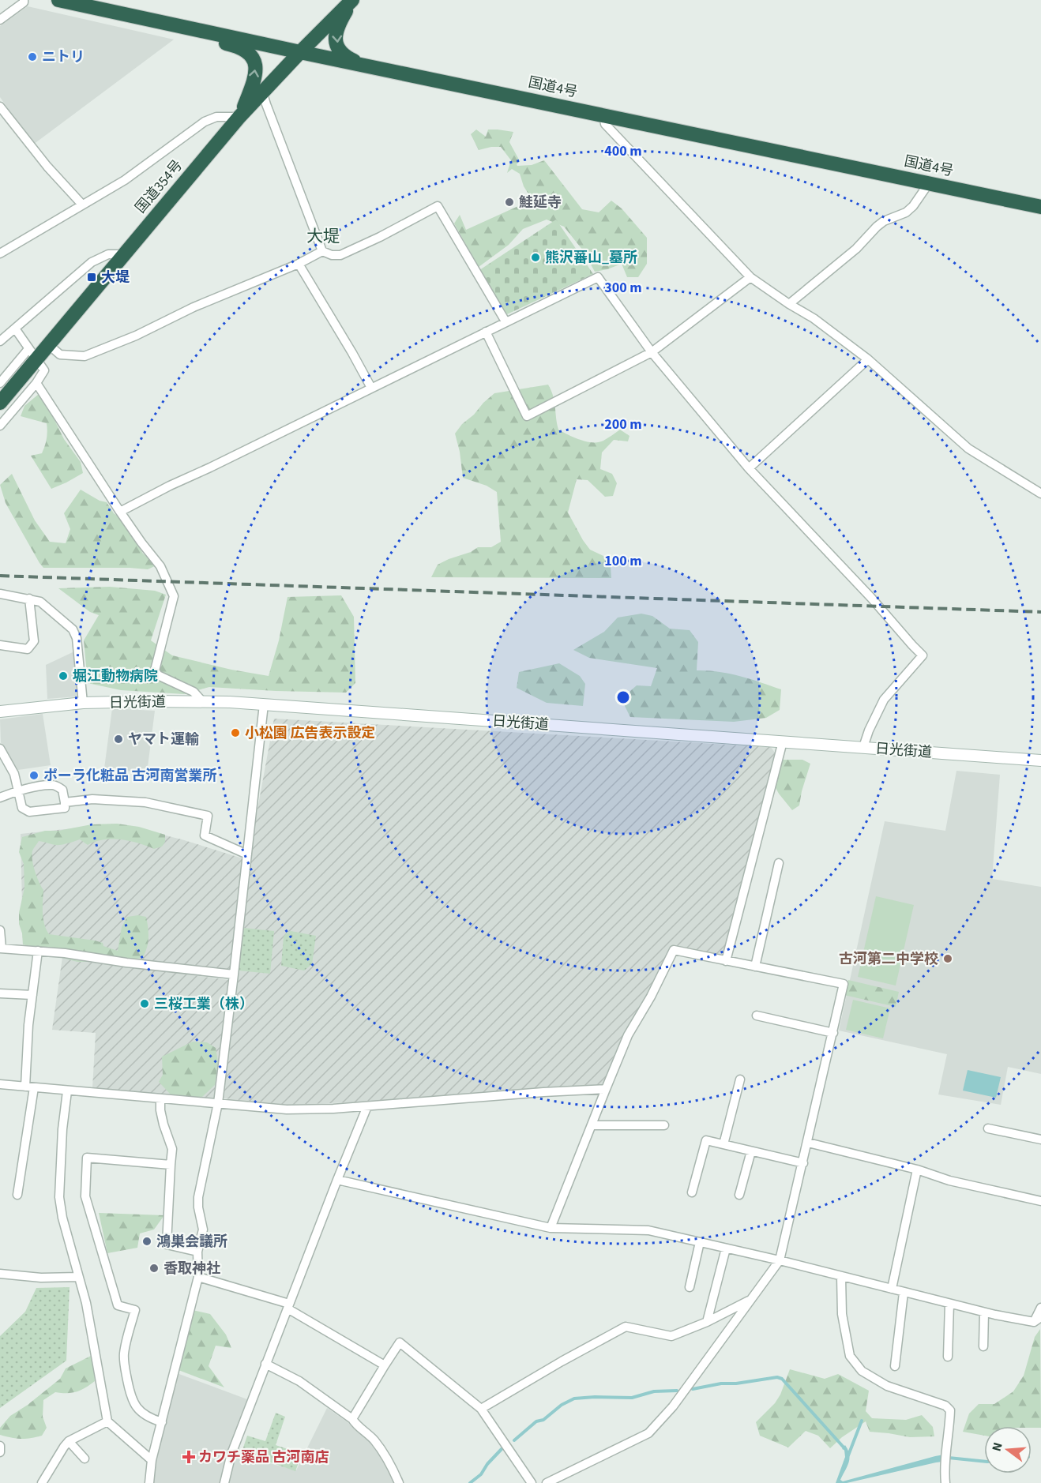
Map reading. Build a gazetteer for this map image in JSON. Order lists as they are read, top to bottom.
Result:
{
  "streets": {
    "highway": ["国道4号", "国道354号"],
    "main road": ["日光街道"]
  },
  "crossings": [
    ["国道4号", "国道354号"]
  ],
  "districts": ["大堤"],
  "places": {
    "other": [
      "ニトリ",
      "鮭延寺",
      "熊沢蕃山_墓所",
      "堀江動物病院",
      "小松園 広告表示設定",
      "ヤマト運輸",
      "ポーラ化粧品 古河南営業所",
      "古河第二中学校",
      "三桜工業（株）",
      "鴻巣会議所",
      "香取神社"
    ],
    "transit": ["大堤"],
    "health": ["カワチ薬品 古河南店"]
  },
  "north": "left",
  "rings": [
    "400 m",
    "300 m",
    "200 m",
    "100 m"
  ]
}
